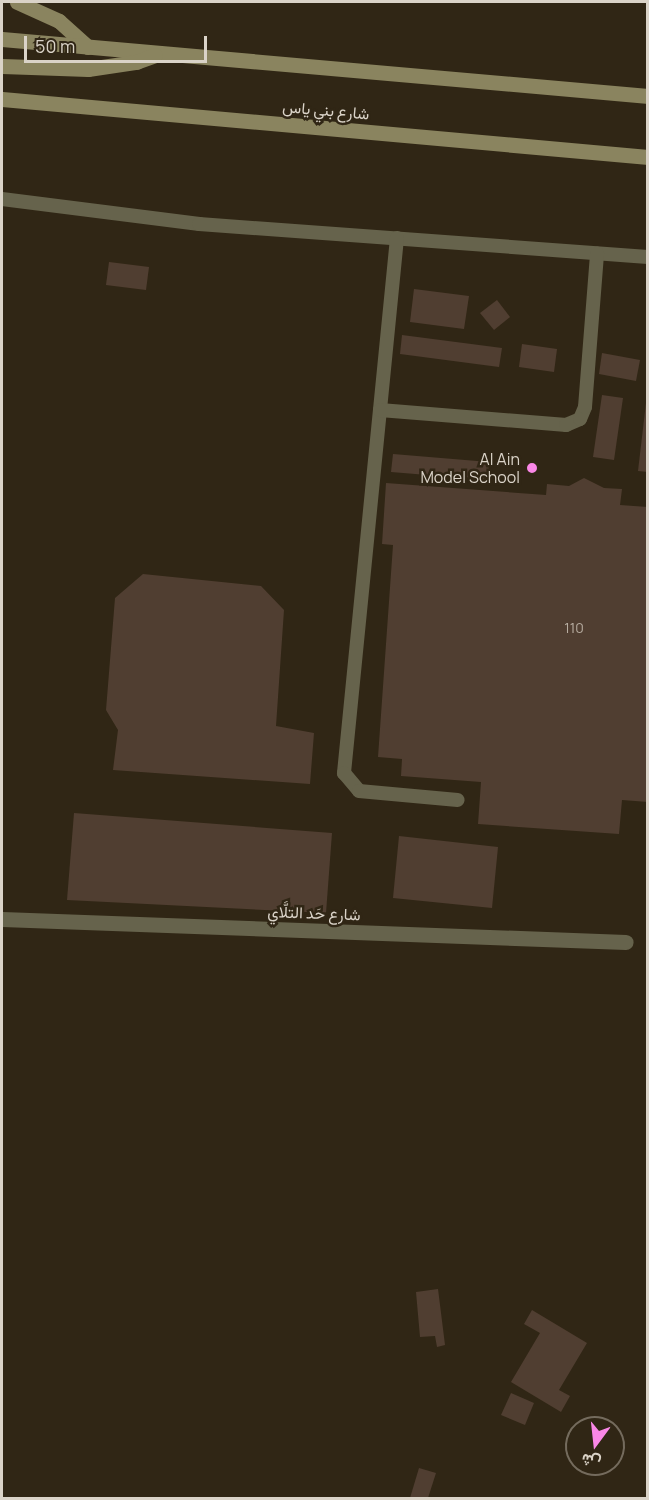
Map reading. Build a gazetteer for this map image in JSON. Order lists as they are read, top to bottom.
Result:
{
  "streets": {
    "main road": ["شارع بني ياس"],
    "street": ["شارع حَد التلَّاي"]
  },
  "places": ["Al Ain Model School"],
  "house_numbers": ["110"],
  "scale_bar": "50 m",
  "north": "bottom"
}
